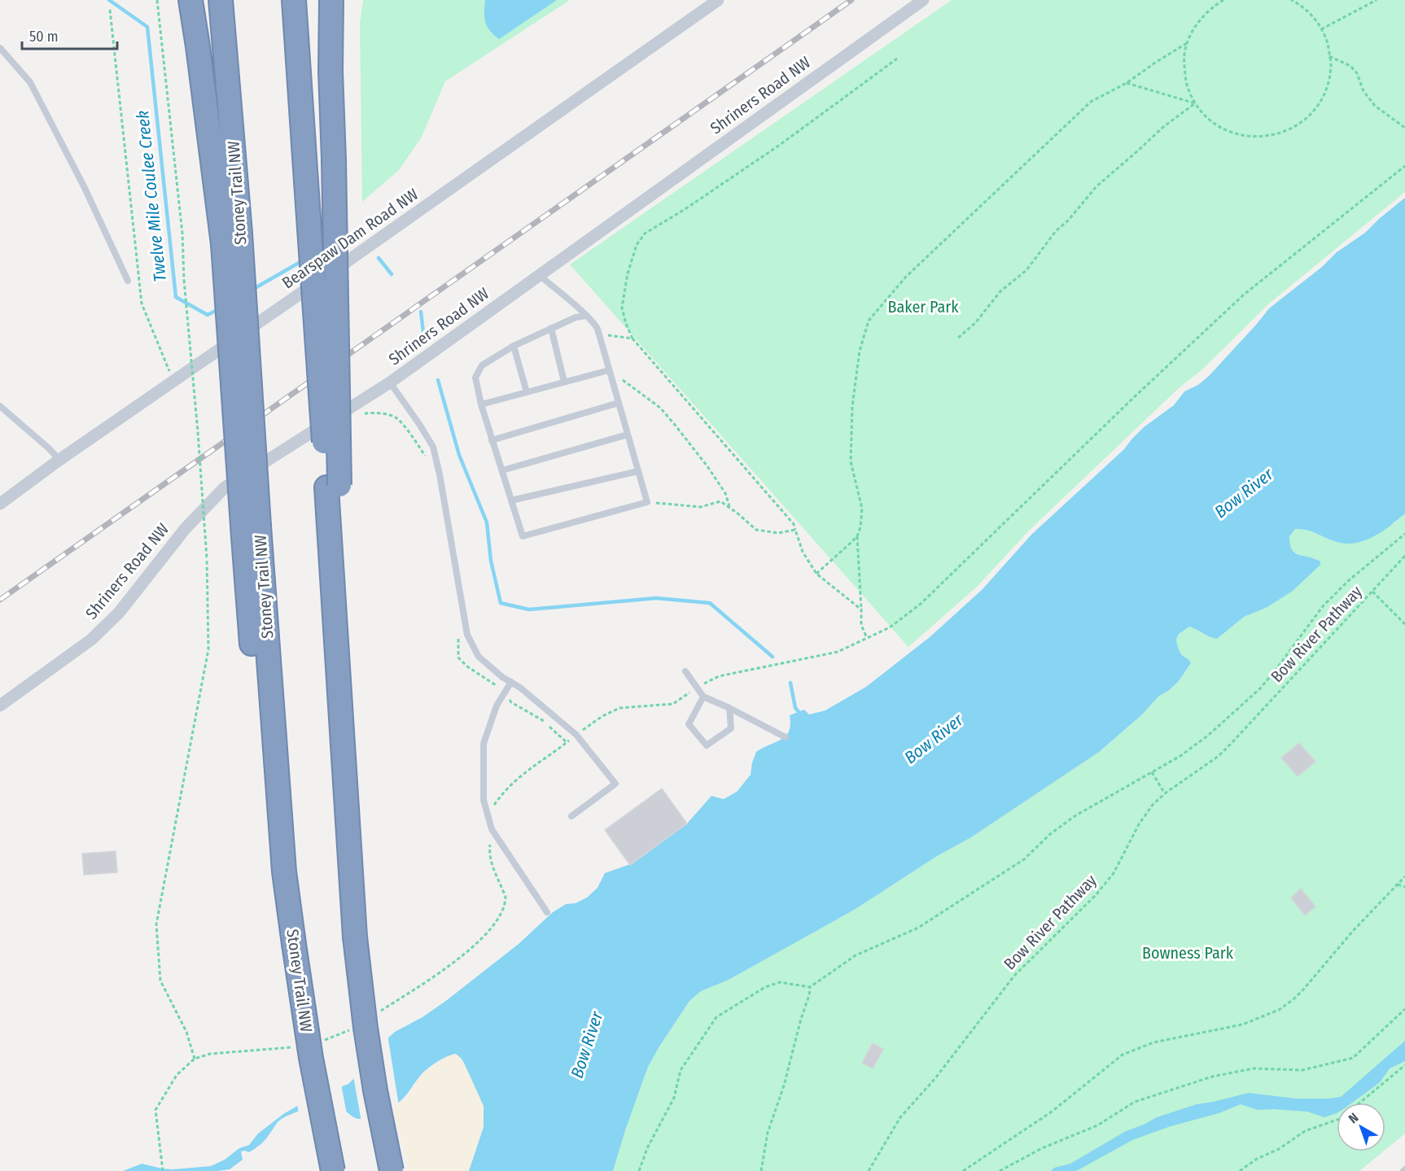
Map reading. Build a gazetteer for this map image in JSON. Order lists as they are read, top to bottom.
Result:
{
  "streets": {
    "highway": ["Stoney Trail NW"],
    "street": ["Shriners Road NW", "Bearspaw Dam Road NW"],
    "path": ["Bow River Pathway"]
  },
  "water": ["Twelve Mile Coulee Creek", "Bow River"],
  "parks": ["Baker Park", "Bowness Park"],
  "scale_bar": "50 m",
  "north": "top left"
}
